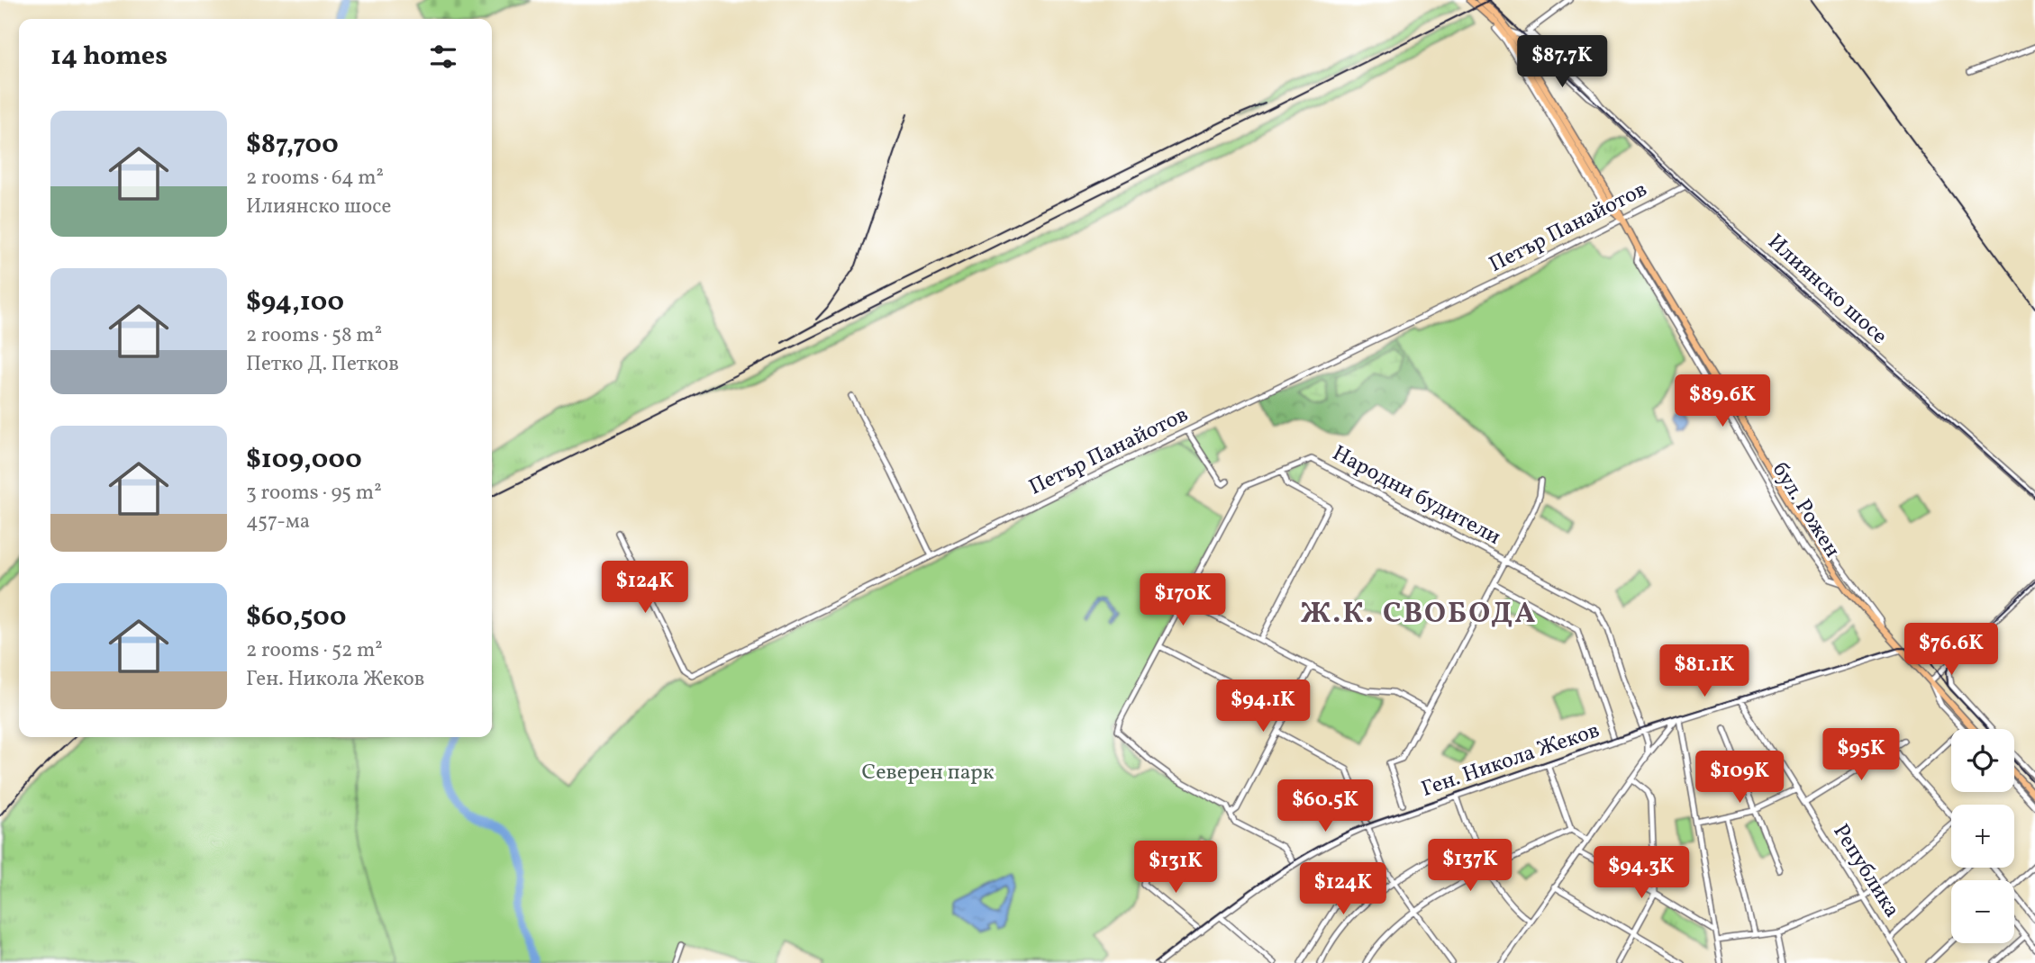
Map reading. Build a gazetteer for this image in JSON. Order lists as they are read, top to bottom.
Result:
{
  "streets": {
    "main road": ["бул. Рожен"],
    "street": [
      "Петър Панайотов",
      "Илиянско шосе",
      "Народни будители",
      "Ген. Никола Жеков",
      "Република"
    ]
  },
  "crossings": [
    ["Петър Панайотов", "Илиянско шосе"],
    ["Петър Панайотов", "бул. Рожен"],
    ["Илиянско шосе", "бул. Рожен"],
    ["Народни будители", "Ген. Никола Жеков"],
    ["бул. Рожен", "Ген. Никола Жеков"],
    ["Ген. Никола Жеков", "Република"]
  ],
  "districts": ["Ж.К. СВОБОДА"],
  "parks": ["Северен парк"],
  "page": {
    "heading": "14 homes",
    "price": [
      "$87.7K",
      "$89.6K",
      "$124K",
      "$170K",
      "$76.6K",
      "$81.1K",
      "$94.1K",
      "$95K",
      "$109K",
      "$60.5K",
      "$137K",
      "$131K",
      "$94.3K",
      "$124K"
    ],
    "list": [
      {
        "name": "$87,700",
        "note": "2 rooms · 64 m² · Илиянско шосе"
      },
      {
        "name": "$94,100",
        "note": "2 rooms · 58 m² · Петко Д. Петков"
      },
      {
        "name": "$109,000",
        "note": "3 rooms · 95 m² · 457-ма"
      },
      {
        "name": "$60,500",
        "note": "2 rooms · 52 m² · Ген. Никола Жеков"
      }
    ],
    "map_buttons": ["+", "−"]
  }
}
